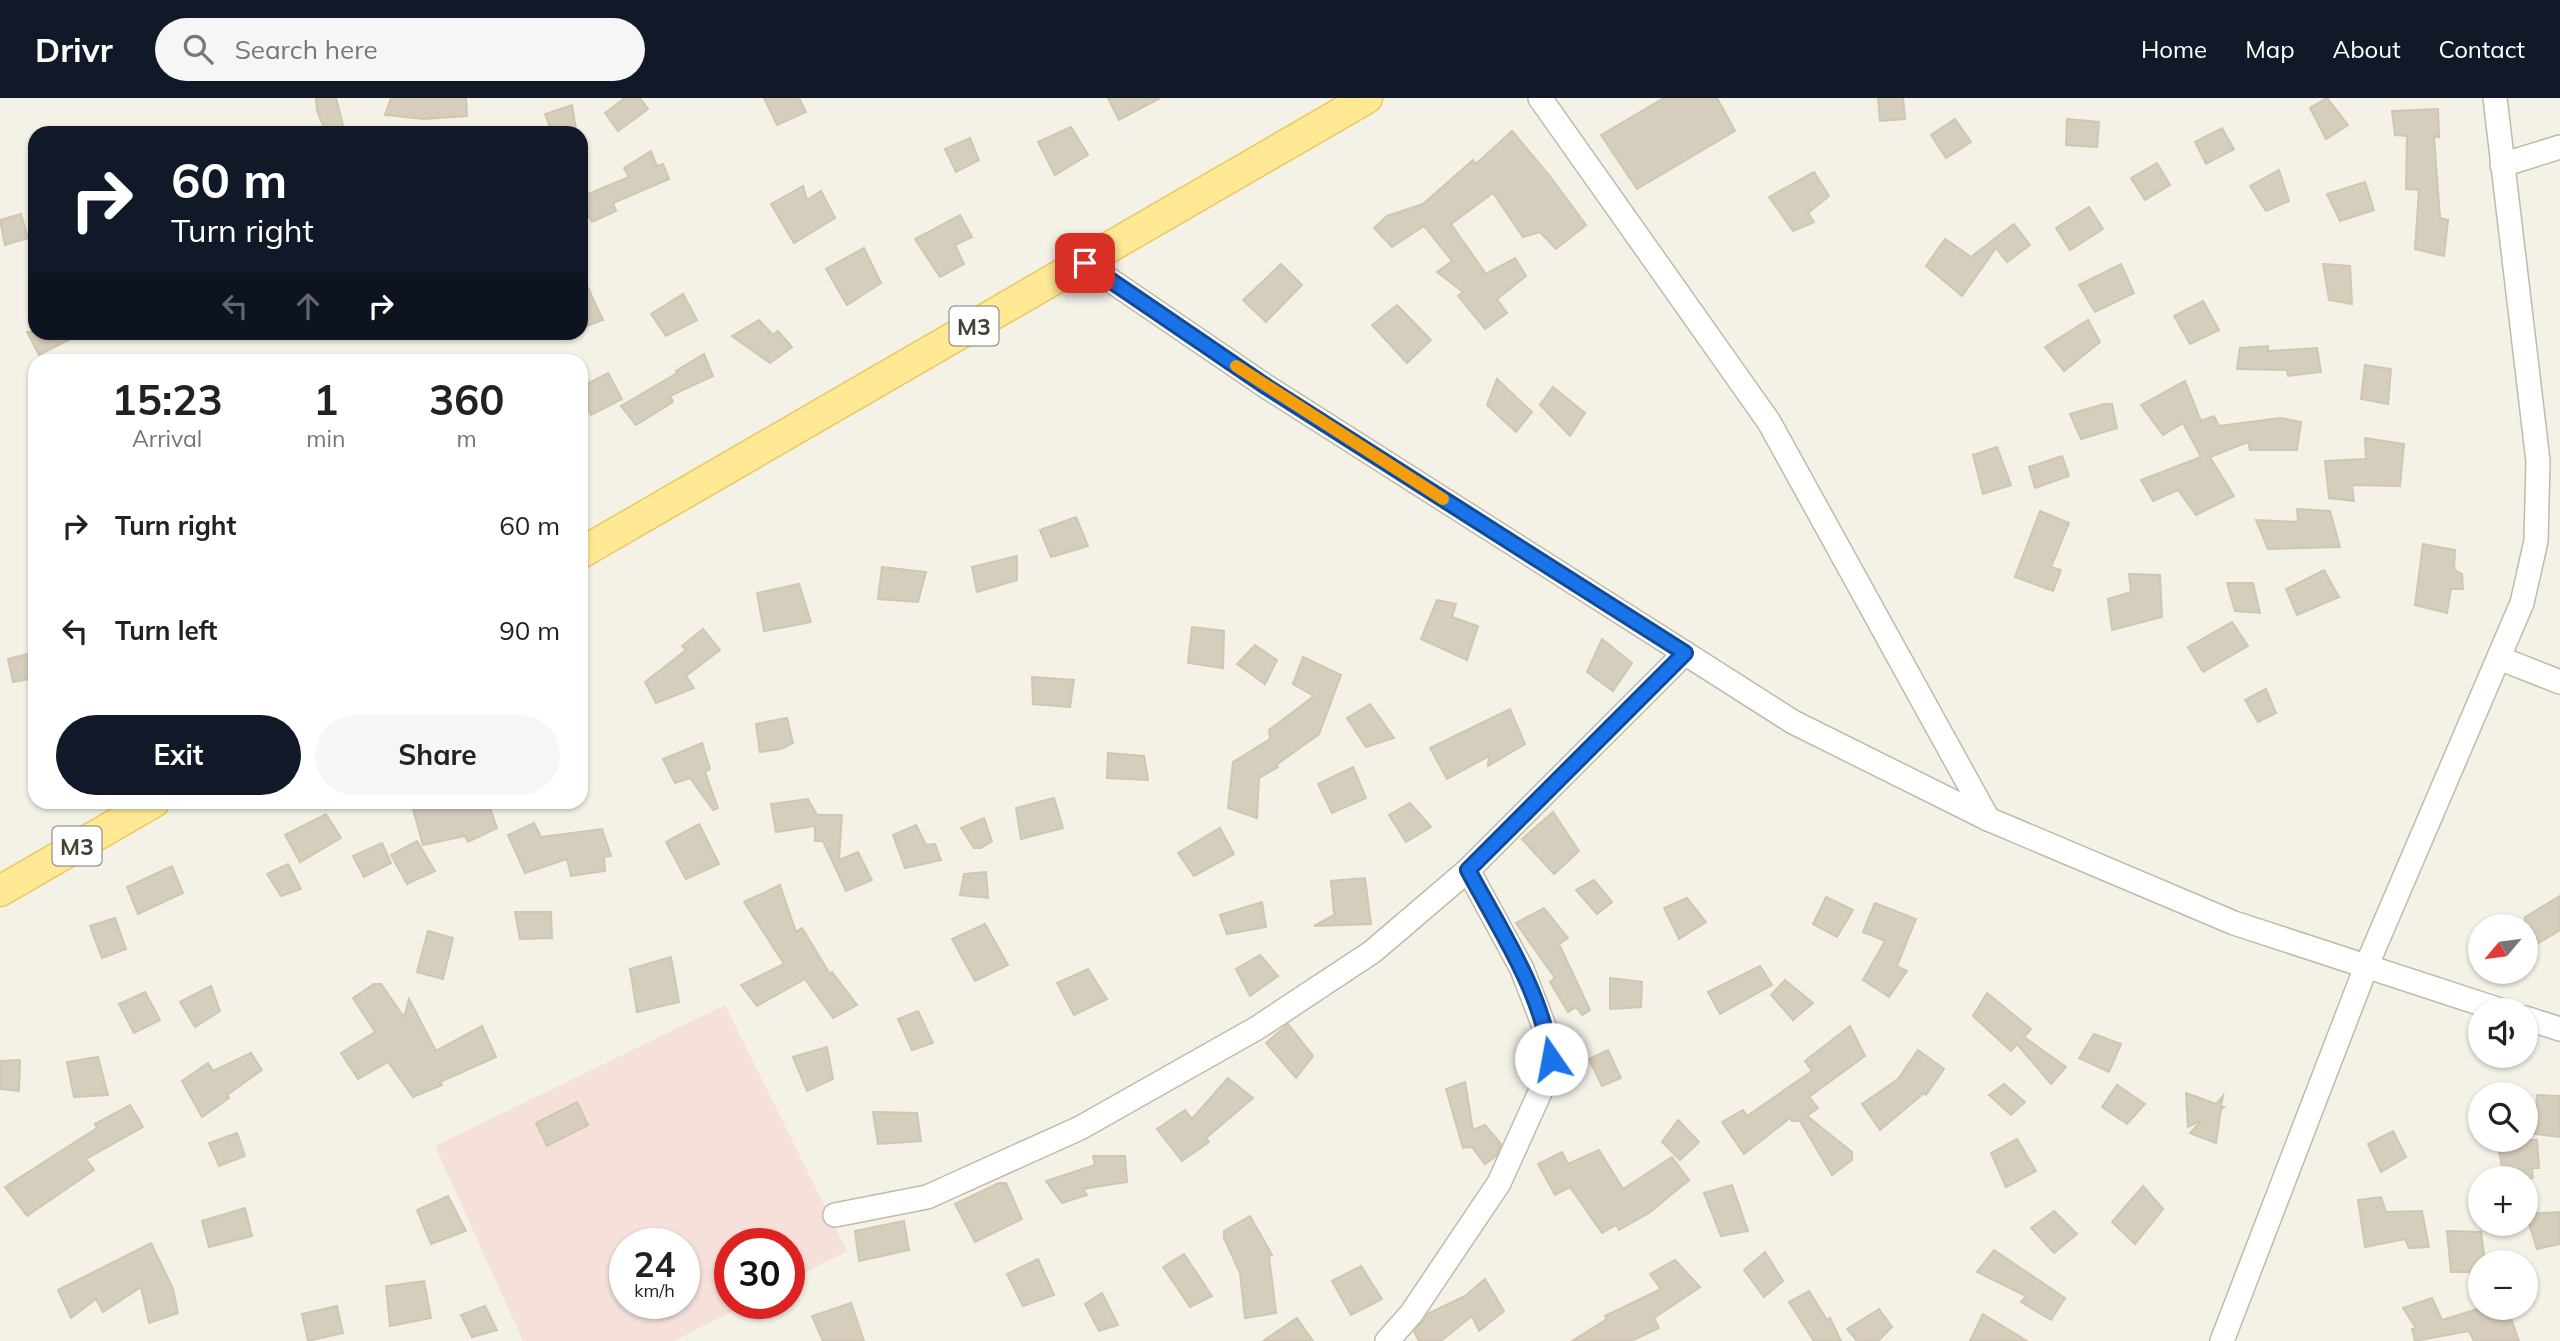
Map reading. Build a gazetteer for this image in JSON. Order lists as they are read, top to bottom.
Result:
{
  "streets": {
    "main road": ["M3"]
  },
  "north": "bottom left",
  "page": {
    "header": "Drivr",
    "search": "Search here",
    "nav": [
      "Home",
      "Map",
      "About",
      "Contact"
    ],
    "turn": ["60 m", "Turn right"],
    "eta": [
      "15:23",
      "Arrival",
      "1",
      "min",
      "360",
      "m"
    ],
    "list": [
      {
        "name": "Turn right",
        "value": "60 m"
      },
      {
        "name": "Turn left",
        "value": "90 m"
      }
    ],
    "buttons": ["Exit", "Share"],
    "map_buttons": ["+", "−"],
    "speed": "24 km/h",
    "limit": "30"
  }
}
